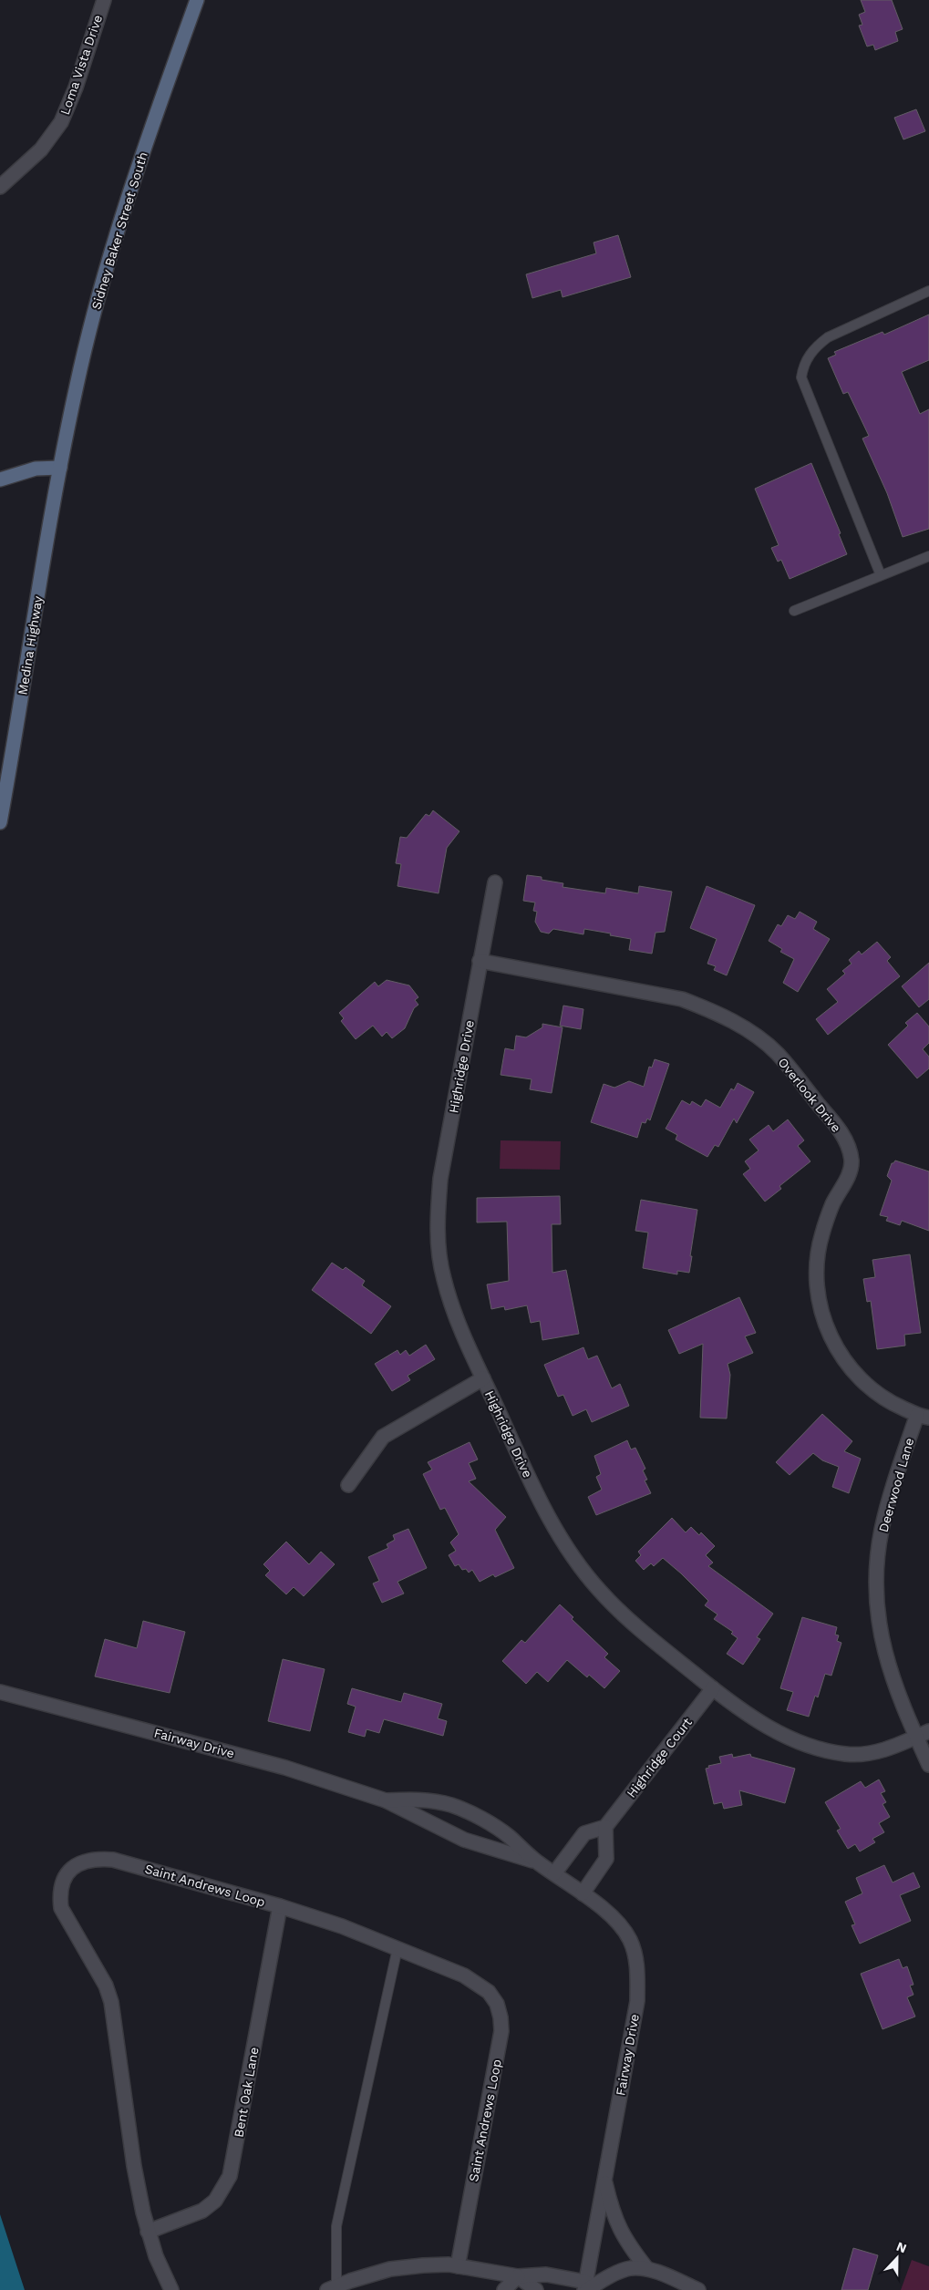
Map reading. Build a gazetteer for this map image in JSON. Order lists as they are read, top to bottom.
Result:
{
  "streets": {
    "main road": ["Sidney Baker Street South", "Medina Highway"],
    "street": [
      "Loma Vista Drive",
      "Highridge Drive",
      "Overlook Drive",
      "Deerwood Lane",
      "Fairway Drive",
      "Highridge Court",
      "Saint Andrews Loop",
      "Bent Oak Lane"
    ]
  },
  "crossings": [
    ["Sidney Baker Street South", "Medina Highway"],
    ["Highridge Drive", "Overlook Drive"],
    ["Highridge Drive", "Deerwood Lane"],
    ["Highridge Drive", "Highridge Court"],
    ["Overlook Drive", "Deerwood Lane"],
    ["Saint Andrews Loop", "Bent Oak Lane"]
  ],
  "north": "top"
}
